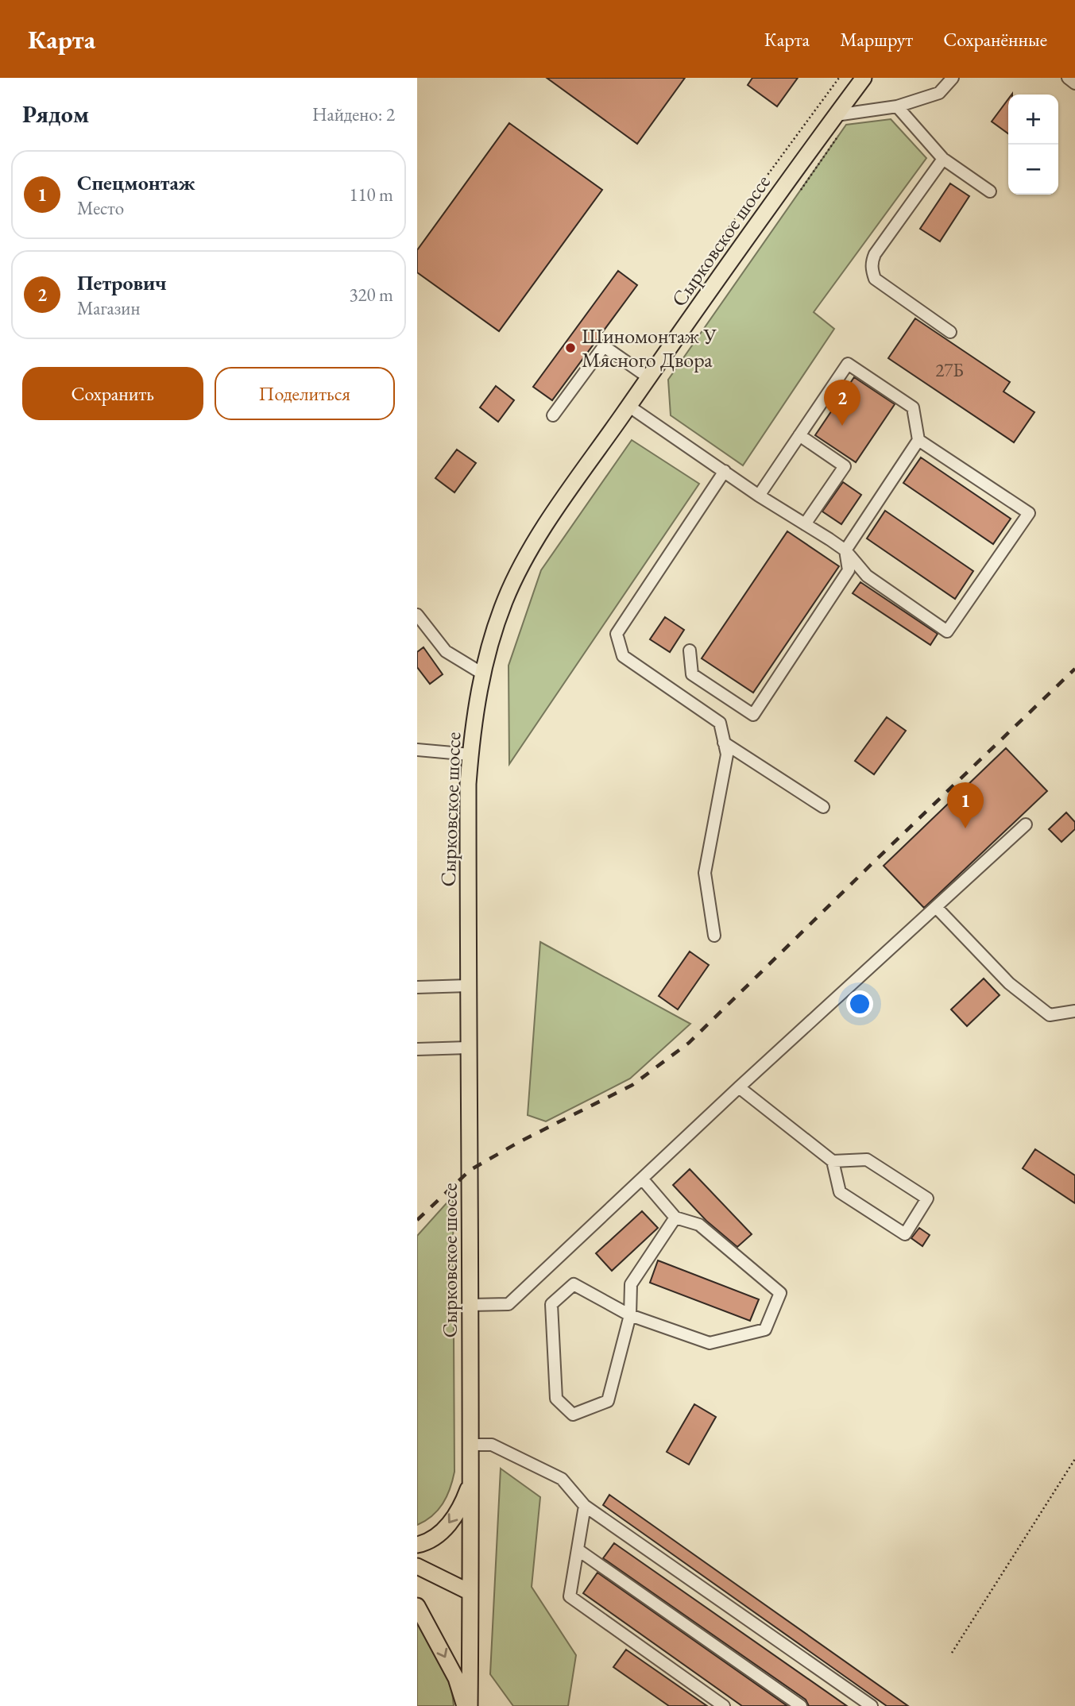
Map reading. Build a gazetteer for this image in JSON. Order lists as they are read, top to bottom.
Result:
{
  "streets": {
    "main road": ["Сырковское шоссе"]
  },
  "places": ["Шиномонтаж У Мясного Двора"],
  "house_numbers": ["27Б"],
  "page": {
    "header": "Карта",
    "nav": ["Карта", "Маршрут", "Сохранённые"],
    "heading": ["Рядом", "Найдено: 2"],
    "map_buttons": ["+", "−"],
    "list": [
      {
        "mark": "1",
        "name": "Спецмонтаж",
        "note": "Место",
        "value": "110 m"
      },
      {
        "mark": "2",
        "name": "Петрович",
        "note": "Магазин",
        "value": "320 m"
      }
    ],
    "buttons": ["Сохранить", "Поделиться"],
    "pins": ["2", "1"]
  }
}
